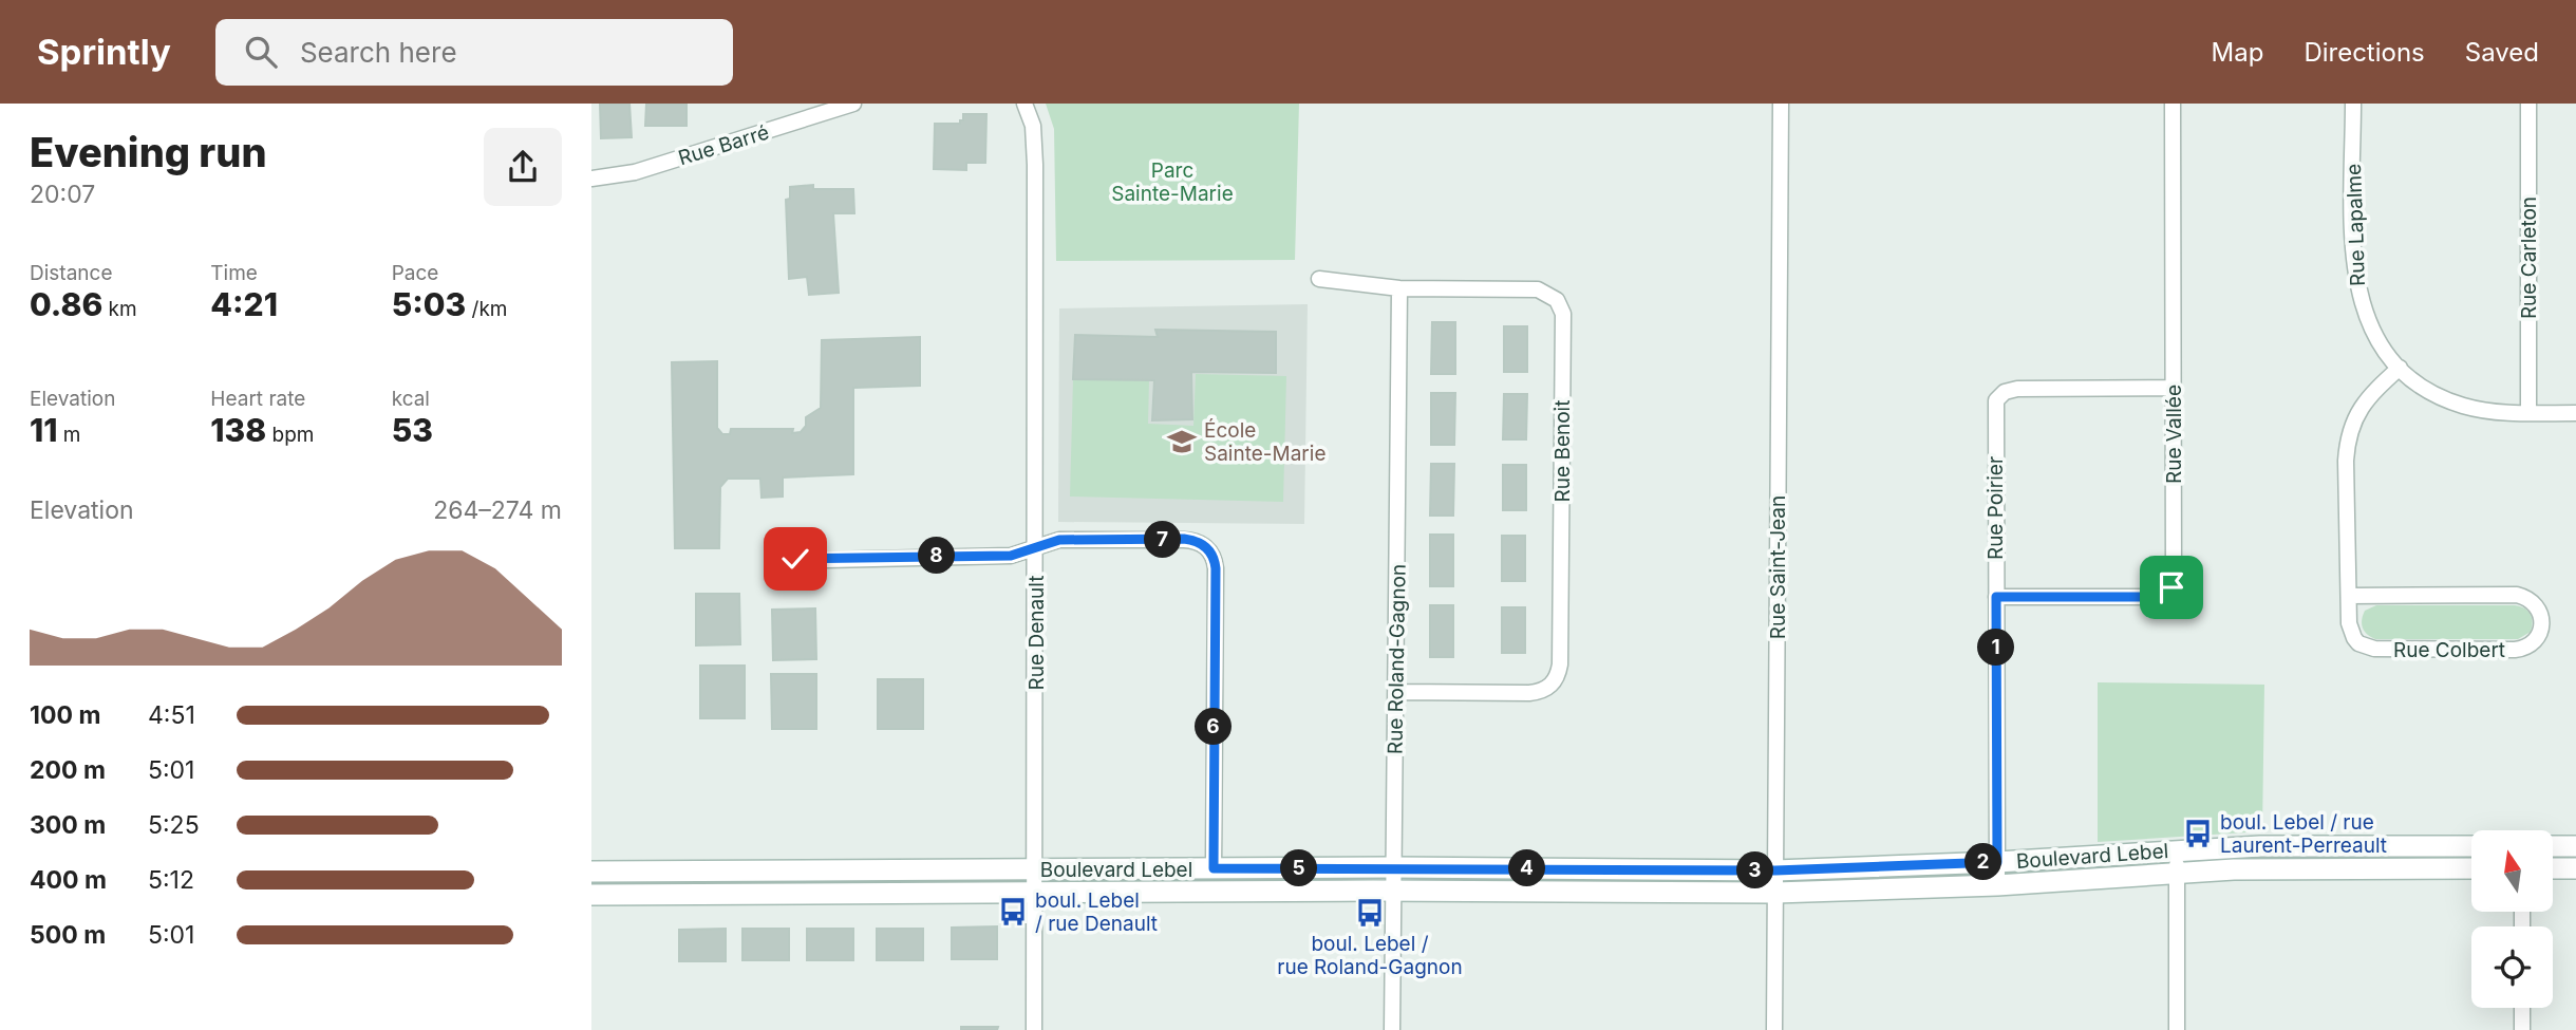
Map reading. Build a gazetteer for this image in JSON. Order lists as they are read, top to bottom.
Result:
{
  "streets": {
    "street": [
      "Rue Barré",
      "Rue Lapalme",
      "Rue Carleton",
      "Rue Vallée",
      "Rue Benoit",
      "Rue Poirier",
      "Rue Saint-Jean",
      "Rue Denault",
      "Rue Colbert",
      "Rue Roland-Gagnon",
      "Boulevard Lebel"
    ]
  },
  "crossings": [
    ["Rue Lapalme", "Rue Carleton"],
    ["Rue Lapalme", "Rue Colbert"],
    ["Rue Vallée", "Rue Poirier"],
    ["Rue Benoit", "Rue Roland-Gagnon"],
    ["Rue Poirier", "Boulevard Lebel"],
    ["Rue Saint-Jean", "Boulevard Lebel"],
    ["Rue Denault", "Boulevard Lebel"],
    ["Rue Roland-Gagnon", "Boulevard Lebel"]
  ],
  "parks": ["Parc Sainte-Marie"],
  "places": {
    "school or university": ["École Sainte-Marie"],
    "bus stop": ["boul. Lebel / rue Laurent-Perreault", "boul. Lebel / rue Denault", "boul. Lebel / rue Roland-Gagnon"]
  },
  "north": "top",
  "page": {
    "header": "Sprintly",
    "search": "Search here",
    "nav": ["Map", "Directions", "Saved"],
    "heading": ["Evening run", "20:07"],
    "stats": [
      ["Distance", "0.86 km"],
      ["Time", "4:21"],
      ["Pace", "5:03 /km"],
      ["Elevation", "11 m"],
      ["Heart rate", "138 bpm"],
      ["kcal", "53"]
    ],
    "chart": ["Elevation", "264–274 m"],
    "pins": [
      "7",
      "8",
      "1",
      "6",
      "2",
      "4",
      "5",
      "3"
    ],
    "list": [
      {
        "name": "100 m",
        "note": "4:51"
      },
      {
        "name": "200 m",
        "note": "5:01"
      },
      {
        "name": "300 m",
        "note": "5:25"
      },
      {
        "name": "400 m",
        "note": "5:12"
      },
      {
        "name": "500 m",
        "note": "5:01"
      }
    ]
  }
}
